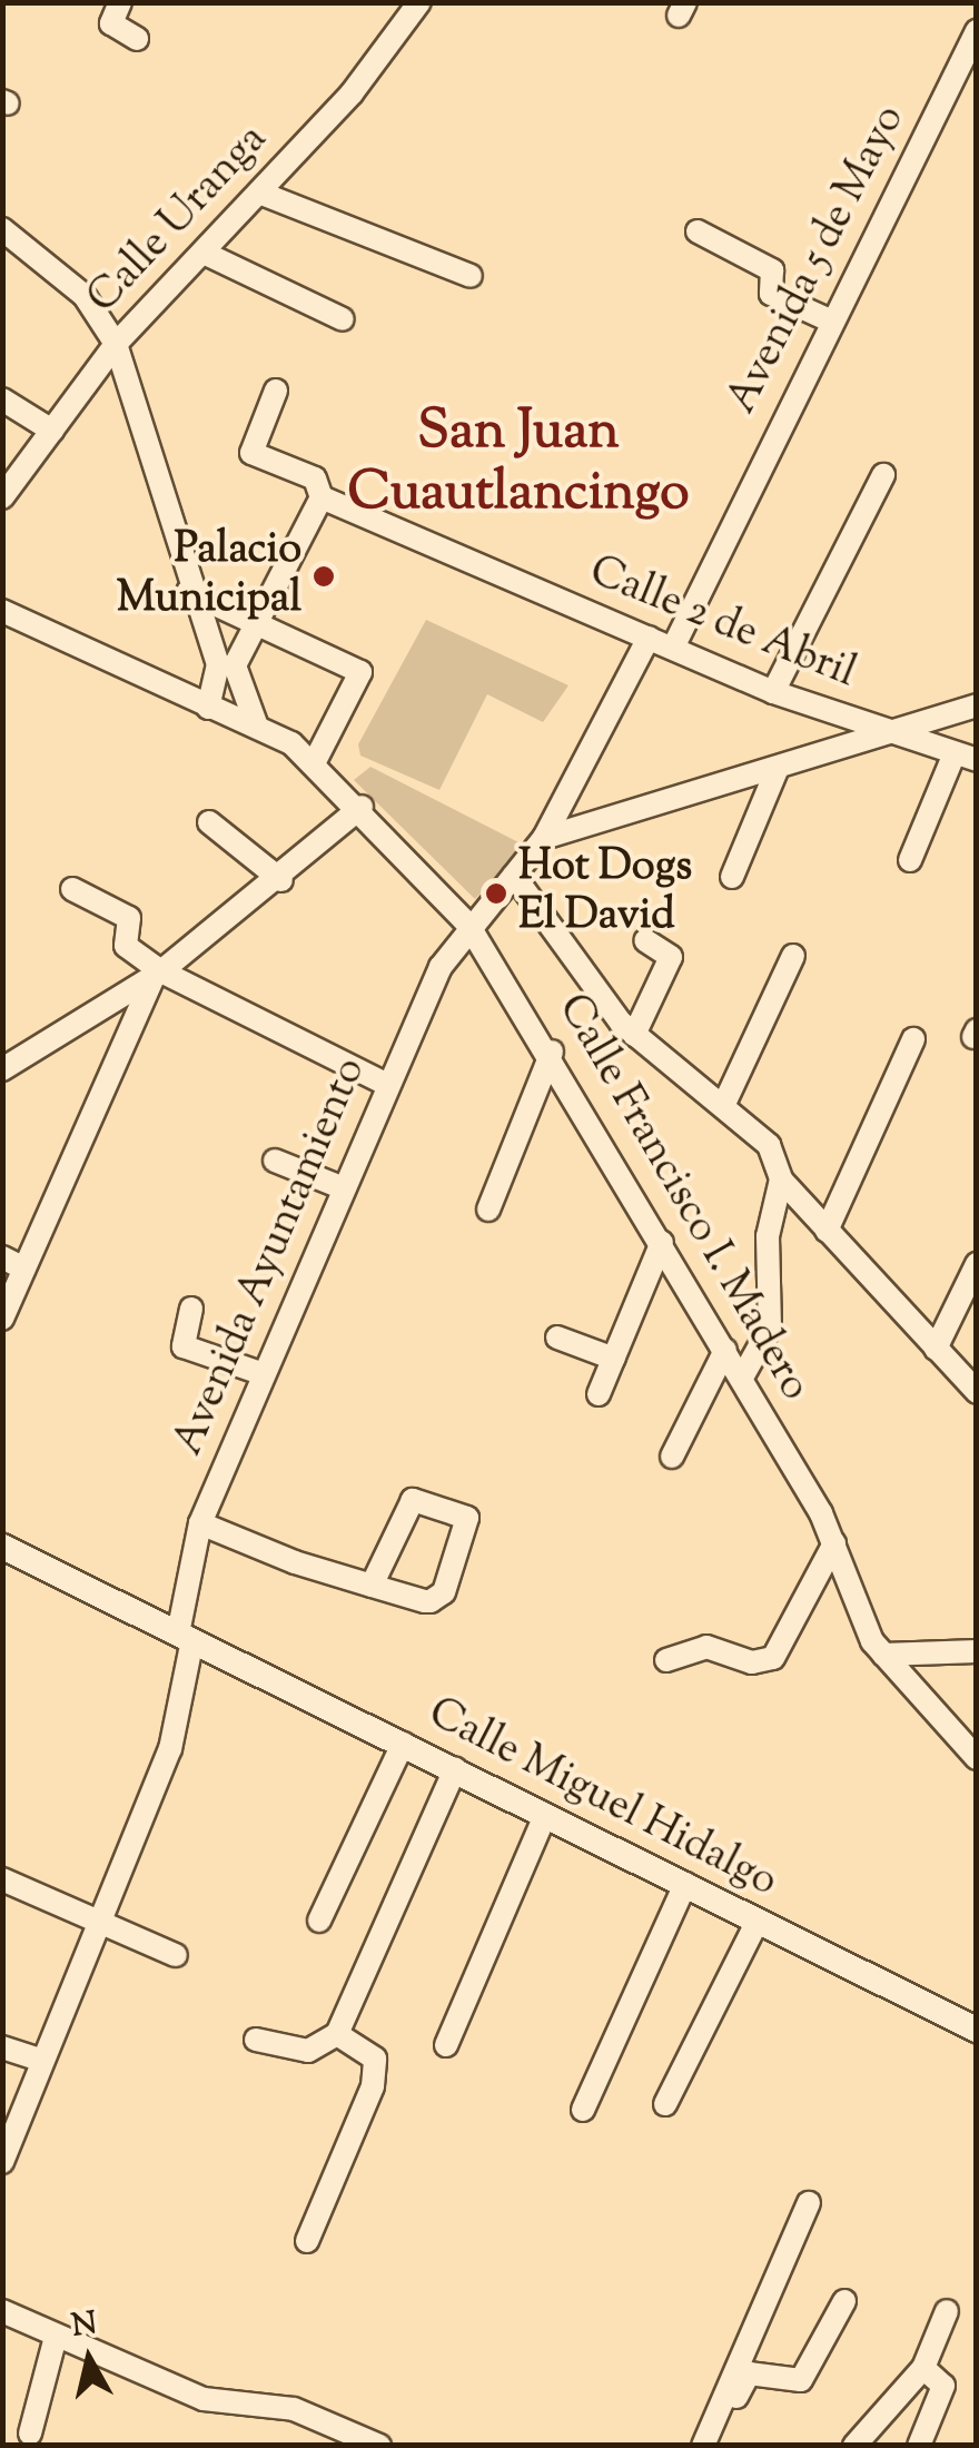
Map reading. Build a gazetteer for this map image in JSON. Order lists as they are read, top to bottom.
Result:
{
  "streets": {
    "street": [
      "Calle Uranga",
      "Avenida 5 de Mayo",
      "Calle 2 de Abril",
      "Calle Francisco I. Madero",
      "Avenida Ayuntamiento",
      "Calle Miguel Hidalgo"
    ]
  },
  "crossings": [
    ["Avenida 5 de Mayo", "Calle 2 de Abril"],
    ["Calle 2 de Abril", "Avenida Ayuntamiento"],
    ["Calle Francisco I. Madero", "Avenida Ayuntamiento"],
    ["Avenida Ayuntamiento", "Calle Miguel Hidalgo"]
  ],
  "districts": ["San Juan Cuautlancingo"],
  "places": ["Palacio Municipal", "Hot Dogs El David"],
  "north": "top"
}
